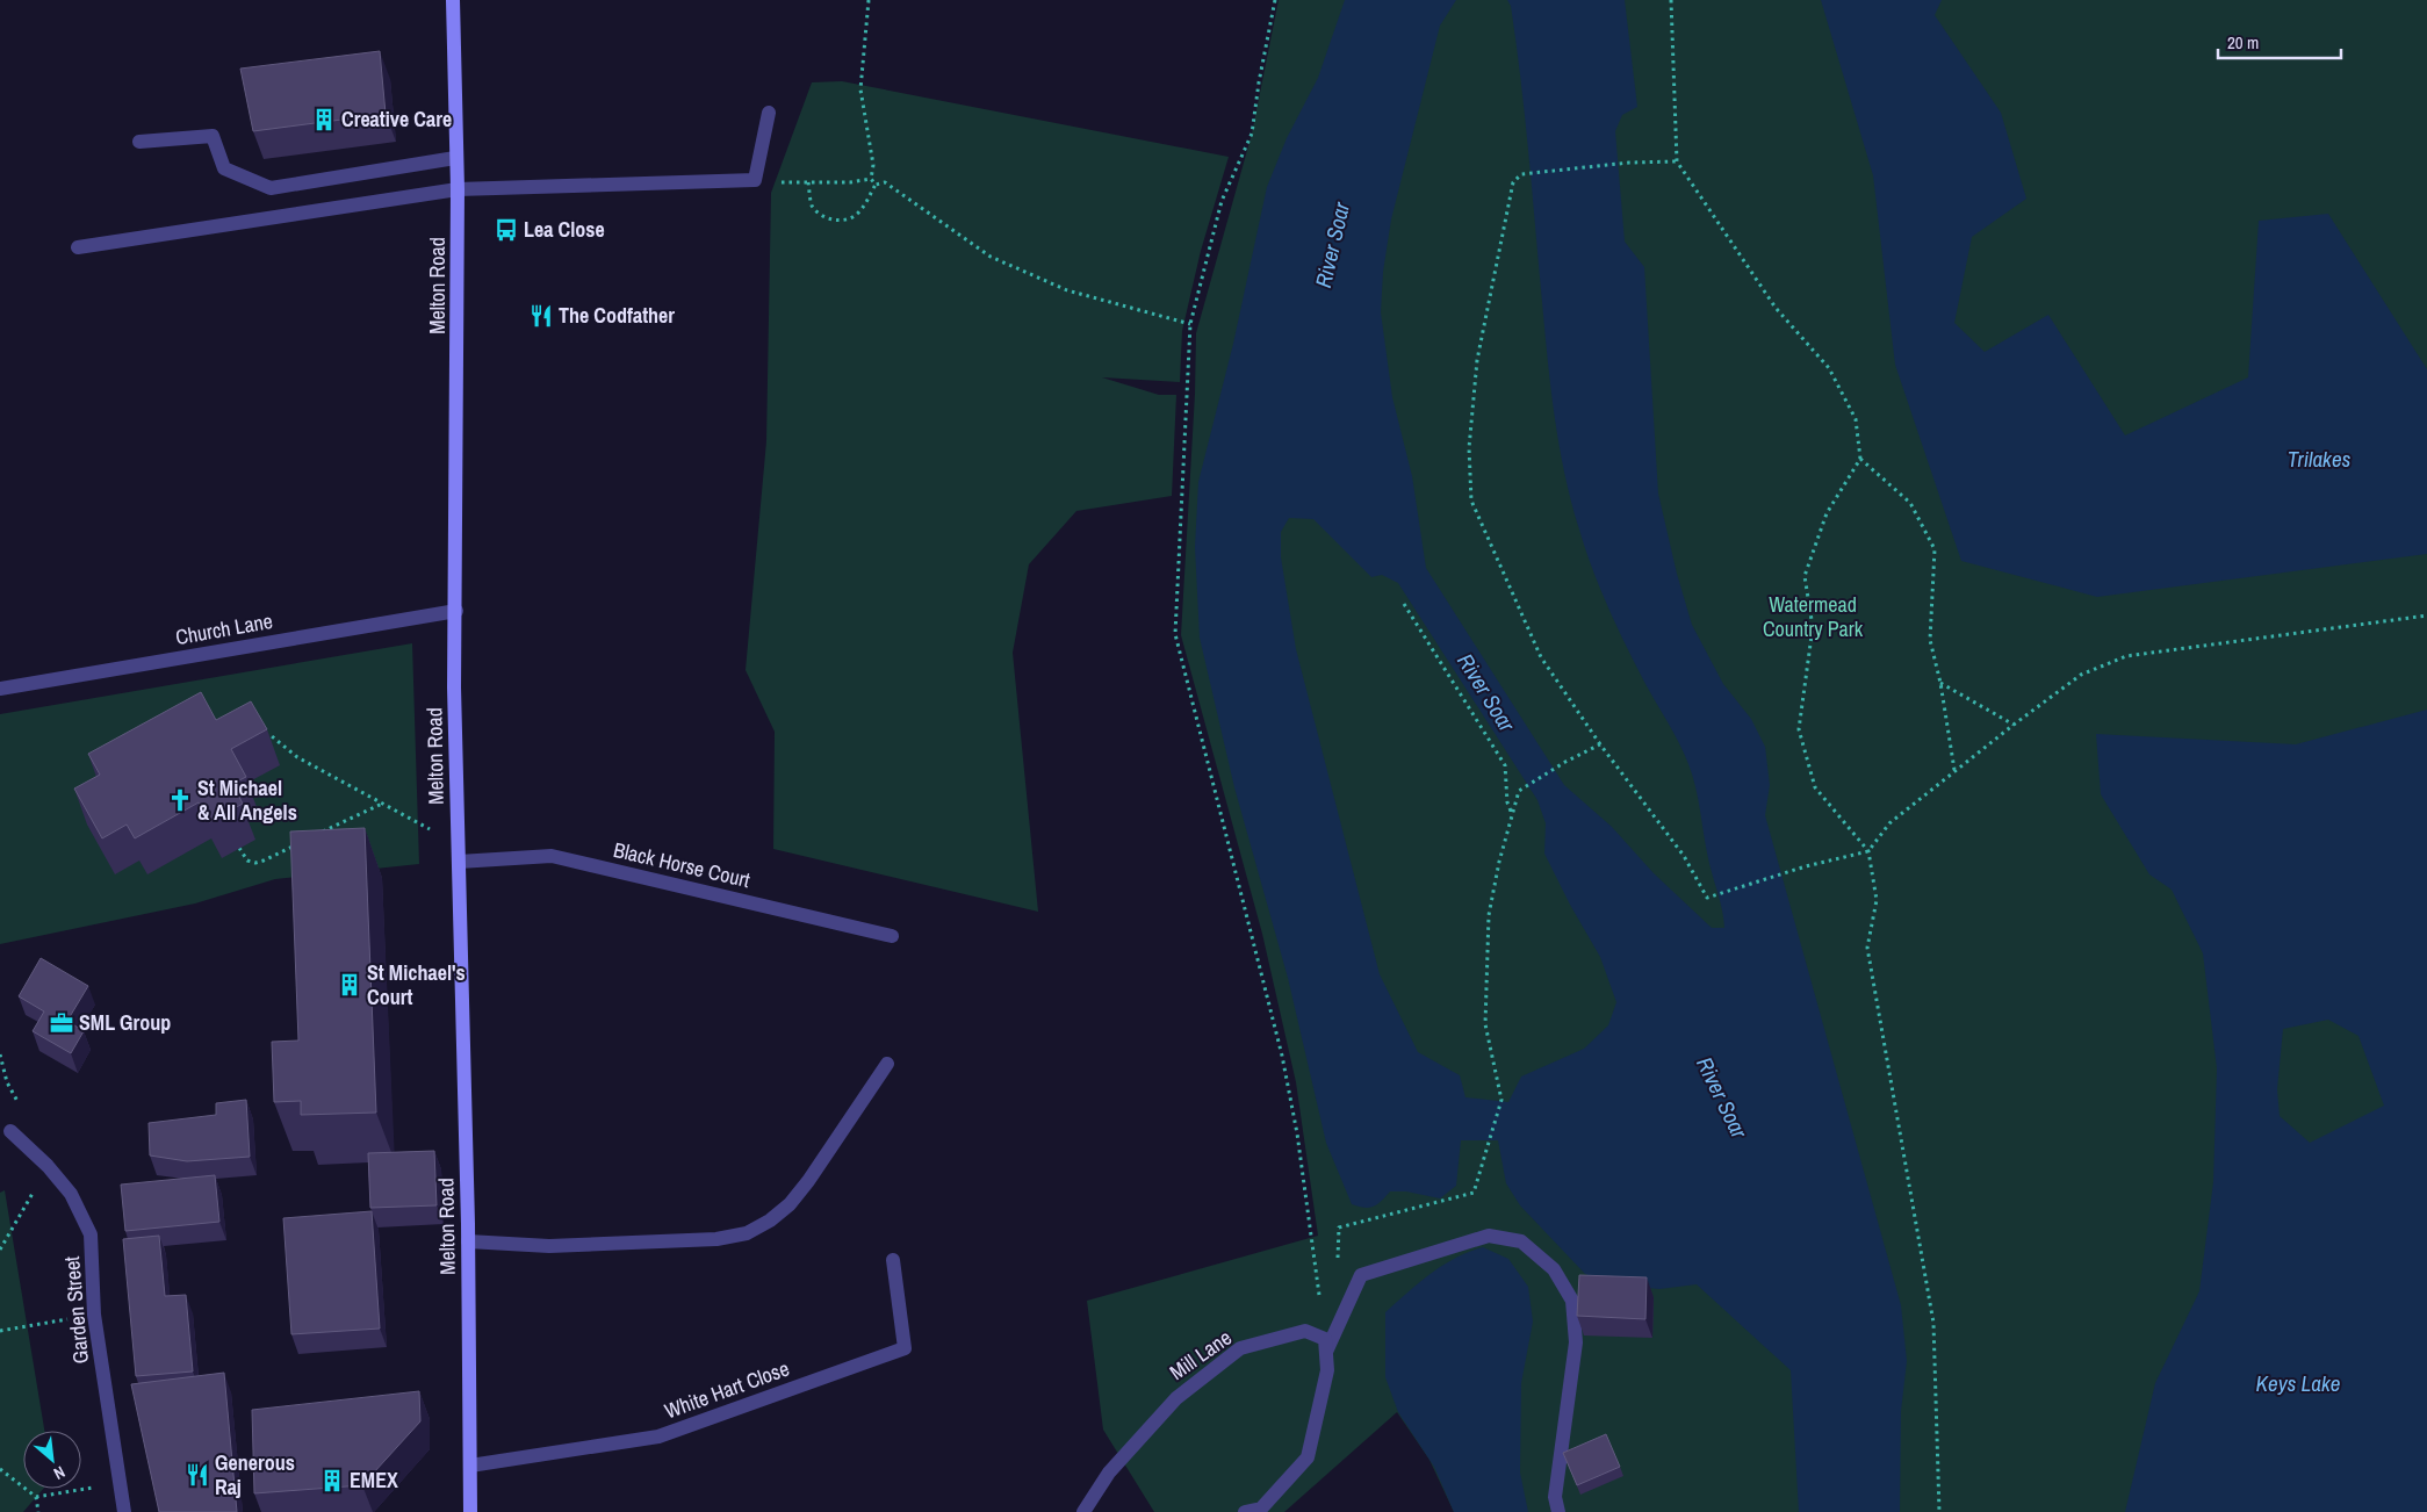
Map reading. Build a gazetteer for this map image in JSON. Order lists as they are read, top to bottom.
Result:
{
  "streets": {
    "street": [
      "Melton Road",
      "Church Lane",
      "Black Horse Court",
      "Garden Street",
      "Mill Lane",
      "White Hart Close"
    ]
  },
  "crossings": [
    ["Melton Road", "Church Lane"],
    ["Melton Road", "Black Horse Court"],
    ["Melton Road", "White Hart Close"]
  ],
  "water": ["River Soar", "Trilakes", "Keys Lake"],
  "parks": ["Watermead Country Park"],
  "places": {
    "building": ["Creative Care", "St Michael's Court", "EMEX"],
    "bus stop": ["Lea Close"],
    "restaurant": ["The Codfather", "Generous Raj"],
    "church": ["St Michael & All Angels"],
    "office": ["SML Group"]
  },
  "scale_bar": "20 m",
  "north": "bottom right"
}
